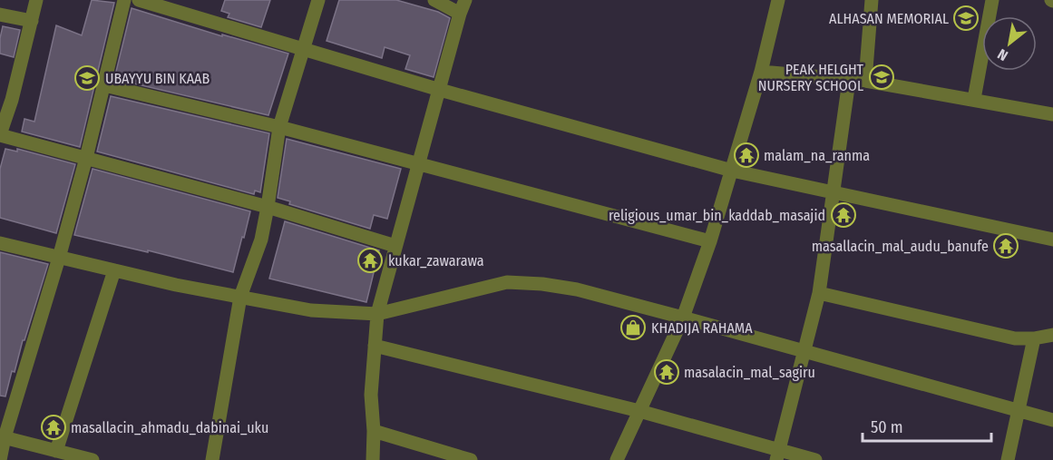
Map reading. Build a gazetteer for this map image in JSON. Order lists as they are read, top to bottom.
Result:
{
  "places": {
    "school or university": ["ALHASAN MEMORIAL", "PEAK HELGHT NURSERY SCHOOL", "UBAYYU BIN KAAB"],
    "temple": [
      "malam_na_ranma",
      "religious_umar_bin_kaddab_masajid",
      "masallacin_mal_audu_banufe",
      "kukar_zawarawa",
      "masalacin_mal_sagiru",
      "masallacin_ahmadu_dabinai_uku"
    ],
    "shop": ["KHADIJA RAHAMA"]
  },
  "scale_bar": "50 m",
  "north": "bottom left"
}
